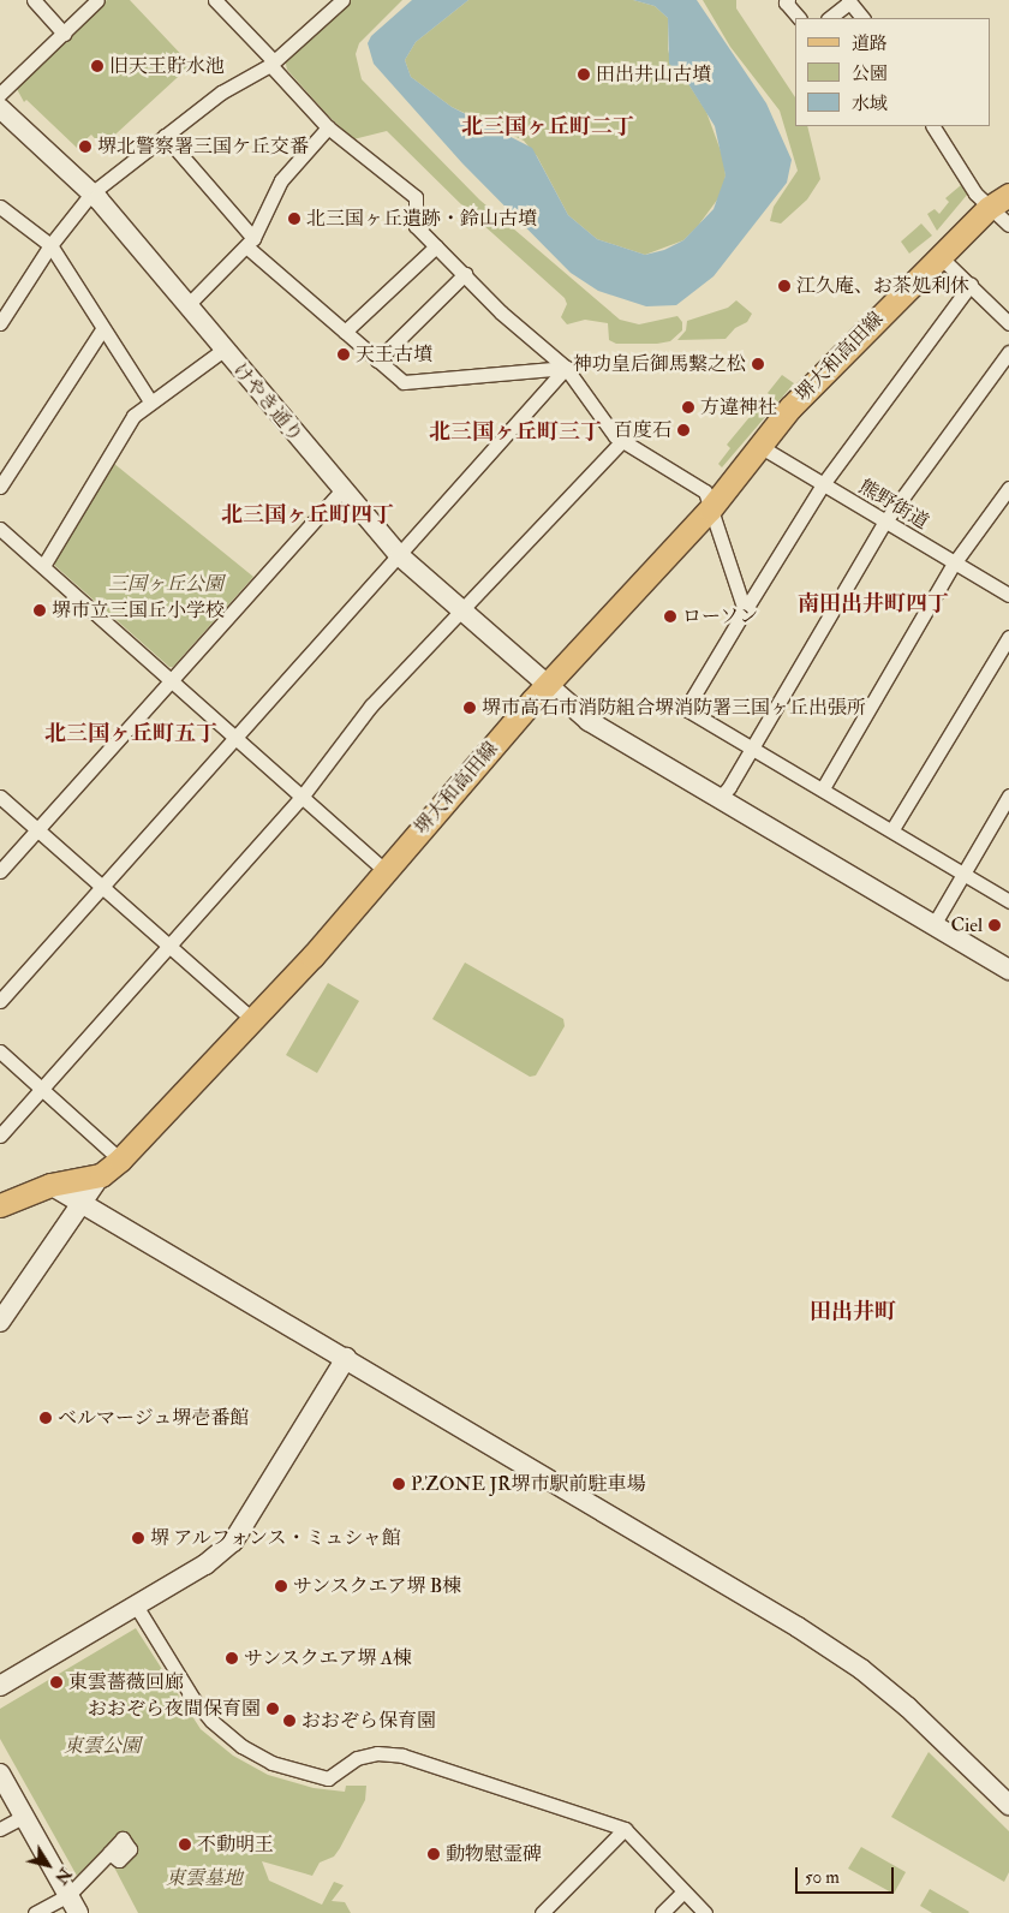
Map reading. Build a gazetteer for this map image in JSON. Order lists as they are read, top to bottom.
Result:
{
  "streets": {
    "main road": ["堺大和高田線"],
    "street": ["けやき通り", "熊野街道"]
  },
  "crossings": [
    ["堺大和高田線", "けやき通り"],
    ["堺大和高田線", "熊野街道"]
  ],
  "districts": [
    "北三国ヶ丘町二丁",
    "北三国ヶ丘町三丁",
    "北三国ヶ丘町四丁",
    "南田出井町四丁",
    "北三国ヶ丘町五丁",
    "田出井町"
  ],
  "parks": ["三国ヶ丘公園", "東雲公園", "東雲墓地"],
  "places": [
    "旧天王貯水池",
    "田出井山古墳",
    "堺北警察署三国ケ丘交番",
    "北三国ヶ丘遺跡・鈴山古墳",
    "江久庵、お茶処利休",
    "天王古墳",
    "神功皇后御馬繋之松",
    "方違神社",
    "百度石",
    "堺市立三国丘小学校",
    "ローソン",
    "堺市高石市消防組合堺消防署三国ヶ丘出張所",
    "Ciel",
    "ベルマージュ堺壱番館",
    "P.ZONE JR堺市駅前駐車場",
    "堺 アルフォンス・ミュシャ館",
    "サンスクエア堺 B棟",
    "サンスクエア堺 A棟",
    "東雲薔薇回廊",
    "おおぞら夜間保育園",
    "おおぞら保育園",
    "不動明王",
    "動物慰霊碑"
  ],
  "legend": ["道路", "公園", "水域"],
  "scale_bar": "50 m",
  "north": "bottom right"
}
